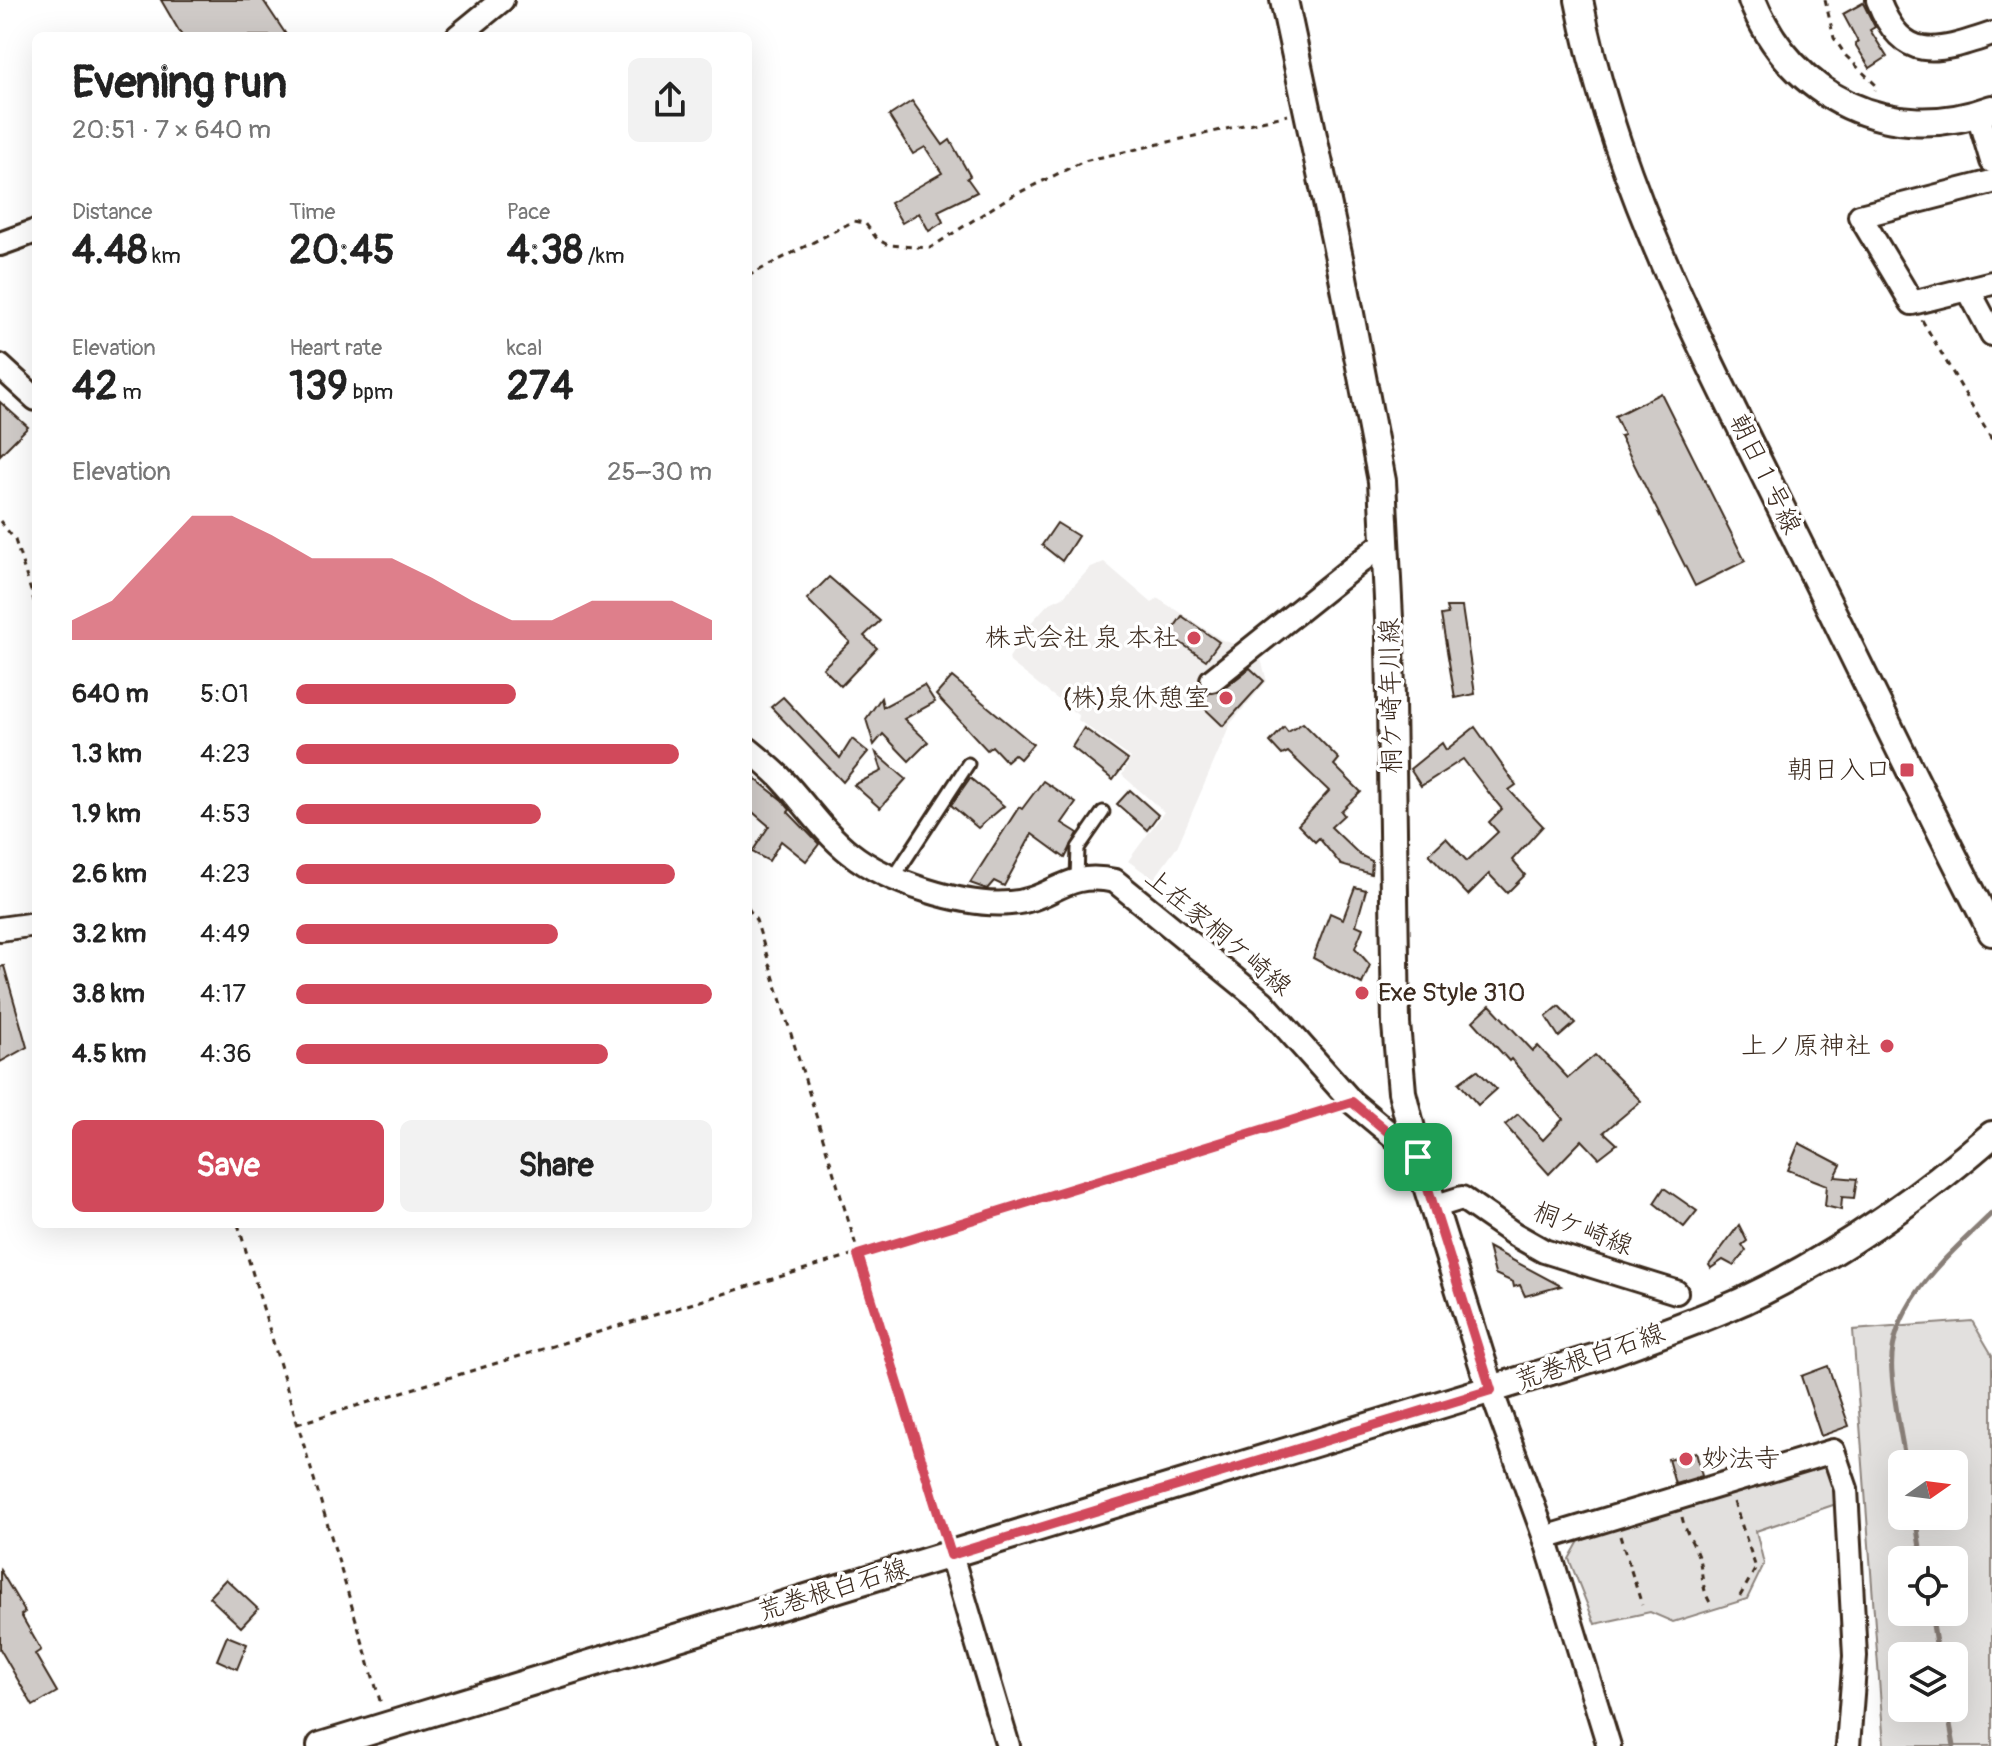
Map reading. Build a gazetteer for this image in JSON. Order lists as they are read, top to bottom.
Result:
{
  "streets": {
    "street": [
      "朝日１号線",
      "桐ケ崎年川線",
      "上在家桐ケ崎線",
      "桐ケ崎線",
      "荒巻根白石線"
    ]
  },
  "crossings": [
    ["桐ケ崎年川線", "上在家桐ケ崎線"],
    ["桐ケ崎年川線", "桐ケ崎線"],
    ["桐ケ崎年川線", "荒巻根白石線"]
  ],
  "places": {
    "other": [
      "株式会社 泉 本社",
      "(株)泉休憩室",
      "Exe Style 310",
      "上ノ原神社",
      "妙法寺"
    ],
    "transit": ["朝日入口"]
  },
  "north": "right",
  "page": {
    "heading": ["Evening run", "20:51 · 7 × 640 m"],
    "stats": [
      ["Distance", "4.48 km"],
      ["Time", "20:45"],
      ["Pace", "4:38 /km"],
      ["Elevation", "42 m"],
      ["Heart rate", "139 bpm"],
      ["kcal", "274"]
    ],
    "chart": ["Elevation", "25–30 m"],
    "list": [
      {
        "name": "640 m",
        "note": "5:01"
      },
      {
        "name": "1.3 km",
        "note": "4:23"
      },
      {
        "name": "1.9 km",
        "note": "4:53"
      },
      {
        "name": "2.6 km",
        "note": "4:23"
      },
      {
        "name": "3.2 km",
        "note": "4:49"
      },
      {
        "name": "3.8 km",
        "note": "4:17"
      },
      {
        "name": "4.5 km",
        "note": "4:36"
      }
    ],
    "buttons": ["Save", "Share"]
  }
}
